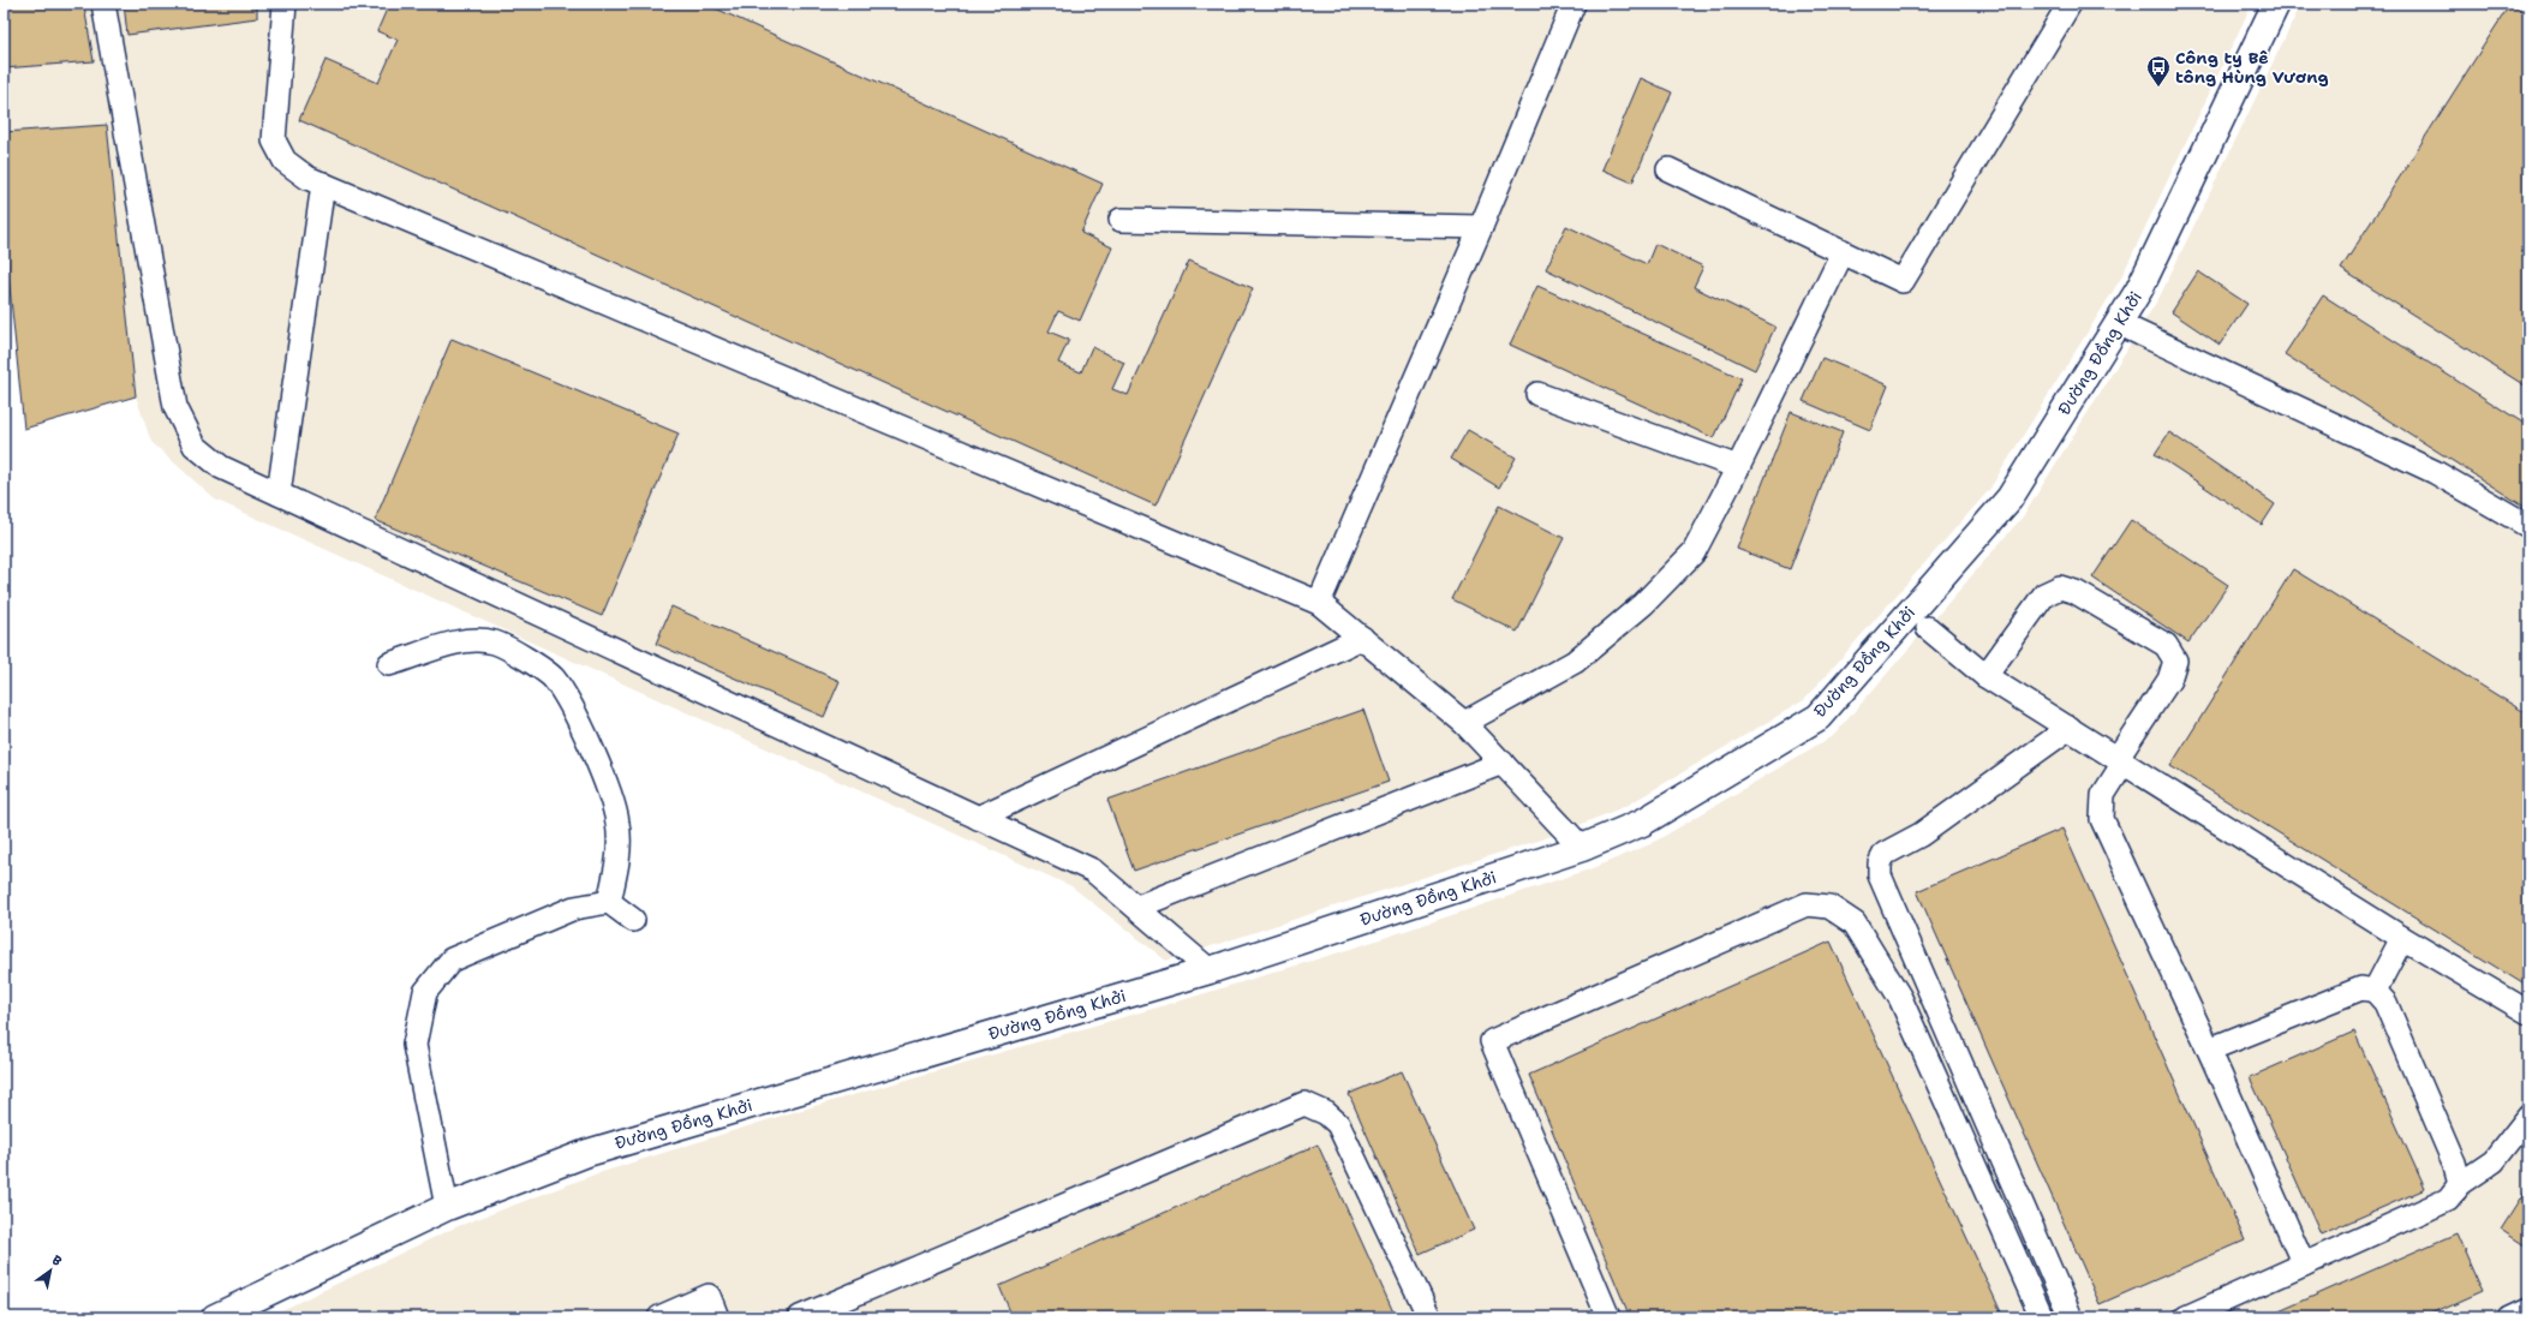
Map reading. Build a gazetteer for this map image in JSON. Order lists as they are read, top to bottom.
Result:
{
  "streets": {
    "main road": ["Đường Đồng Khởi"]
  },
  "places": {
    "bus stop": ["Công ty Bê tông Hùng Vương"]
  },
  "north": "top right"
}
